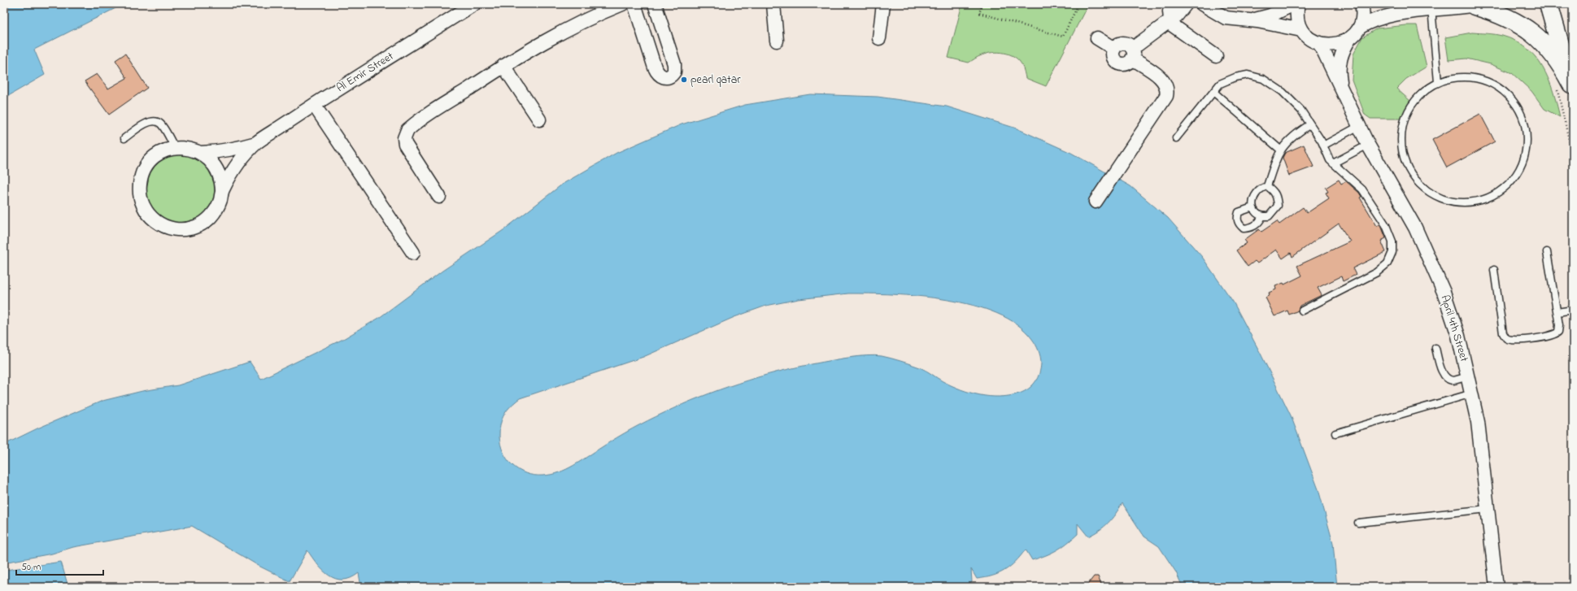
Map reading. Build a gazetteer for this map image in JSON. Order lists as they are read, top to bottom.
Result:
{
  "streets": {
    "street": ["Al Emir Street", "April 4th Street"]
  },
  "places": ["pearl qatar"],
  "scale_bar": "50 m"
}
